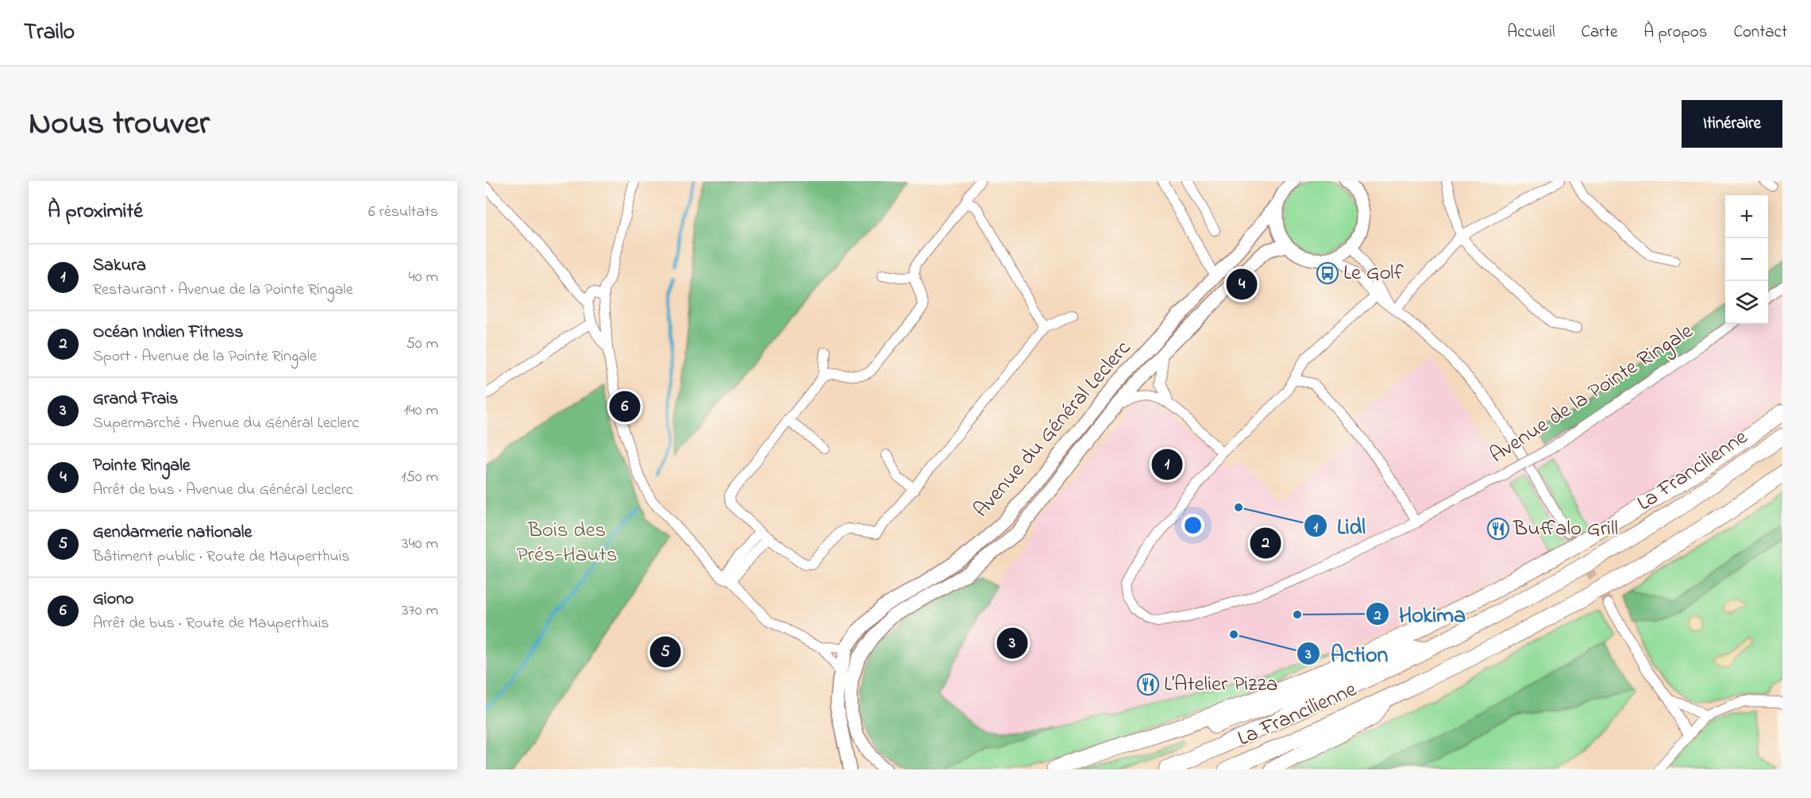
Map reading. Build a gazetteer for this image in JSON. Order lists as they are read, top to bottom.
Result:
{
  "streets": {
    "highway": ["La Francilienne"],
    "main road": ["Avenue du Général Leclerc"],
    "street": ["Avenue de la Pointe Ringale"]
  },
  "parks": ["Bois des Prés-Hauts"],
  "places": {
    "bus stop": ["Le Golf"],
    "other": ["Lidl", "Hokima", "Action"],
    "restaurant": ["Buffalo Grill", "L’Atelier Pizza"]
  },
  "page": {
    "header": "Trailo",
    "nav": [
      "Accueil",
      "Carte",
      "À propos",
      "Contact"
    ],
    "title": "Nous trouver",
    "buttons": "Itinéraire",
    "heading": ["À proximité", "6 résultats"],
    "map_buttons": ["+", "−"],
    "list": [
      {
        "mark": "1",
        "name": "Sakura",
        "note": "Restaurant · Avenue de la Pointe Ringale",
        "value": "40 m"
      },
      {
        "mark": "2",
        "name": "Océan Indien Fitness",
        "note": "Sport · Avenue de la Pointe Ringale",
        "value": "50 m"
      },
      {
        "mark": "3",
        "name": "Grand Frais",
        "note": "Supermarché · Avenue du Général Leclerc",
        "value": "140 m"
      },
      {
        "mark": "4",
        "name": "Pointe Ringale",
        "note": "Arrêt de bus · Avenue du Général Leclerc",
        "value": "150 m"
      },
      {
        "mark": "5",
        "name": "Gendarmerie nationale",
        "note": "Bâtiment public · Route de Mauperthuis",
        "value": "340 m"
      },
      {
        "mark": "6",
        "name": "Giono",
        "note": "Arrêt de bus · Route de Mauperthuis",
        "value": "370 m"
      }
    ],
    "pins": [
      "4",
      "6",
      "1",
      "2",
      "3",
      "5"
    ]
  }
}
